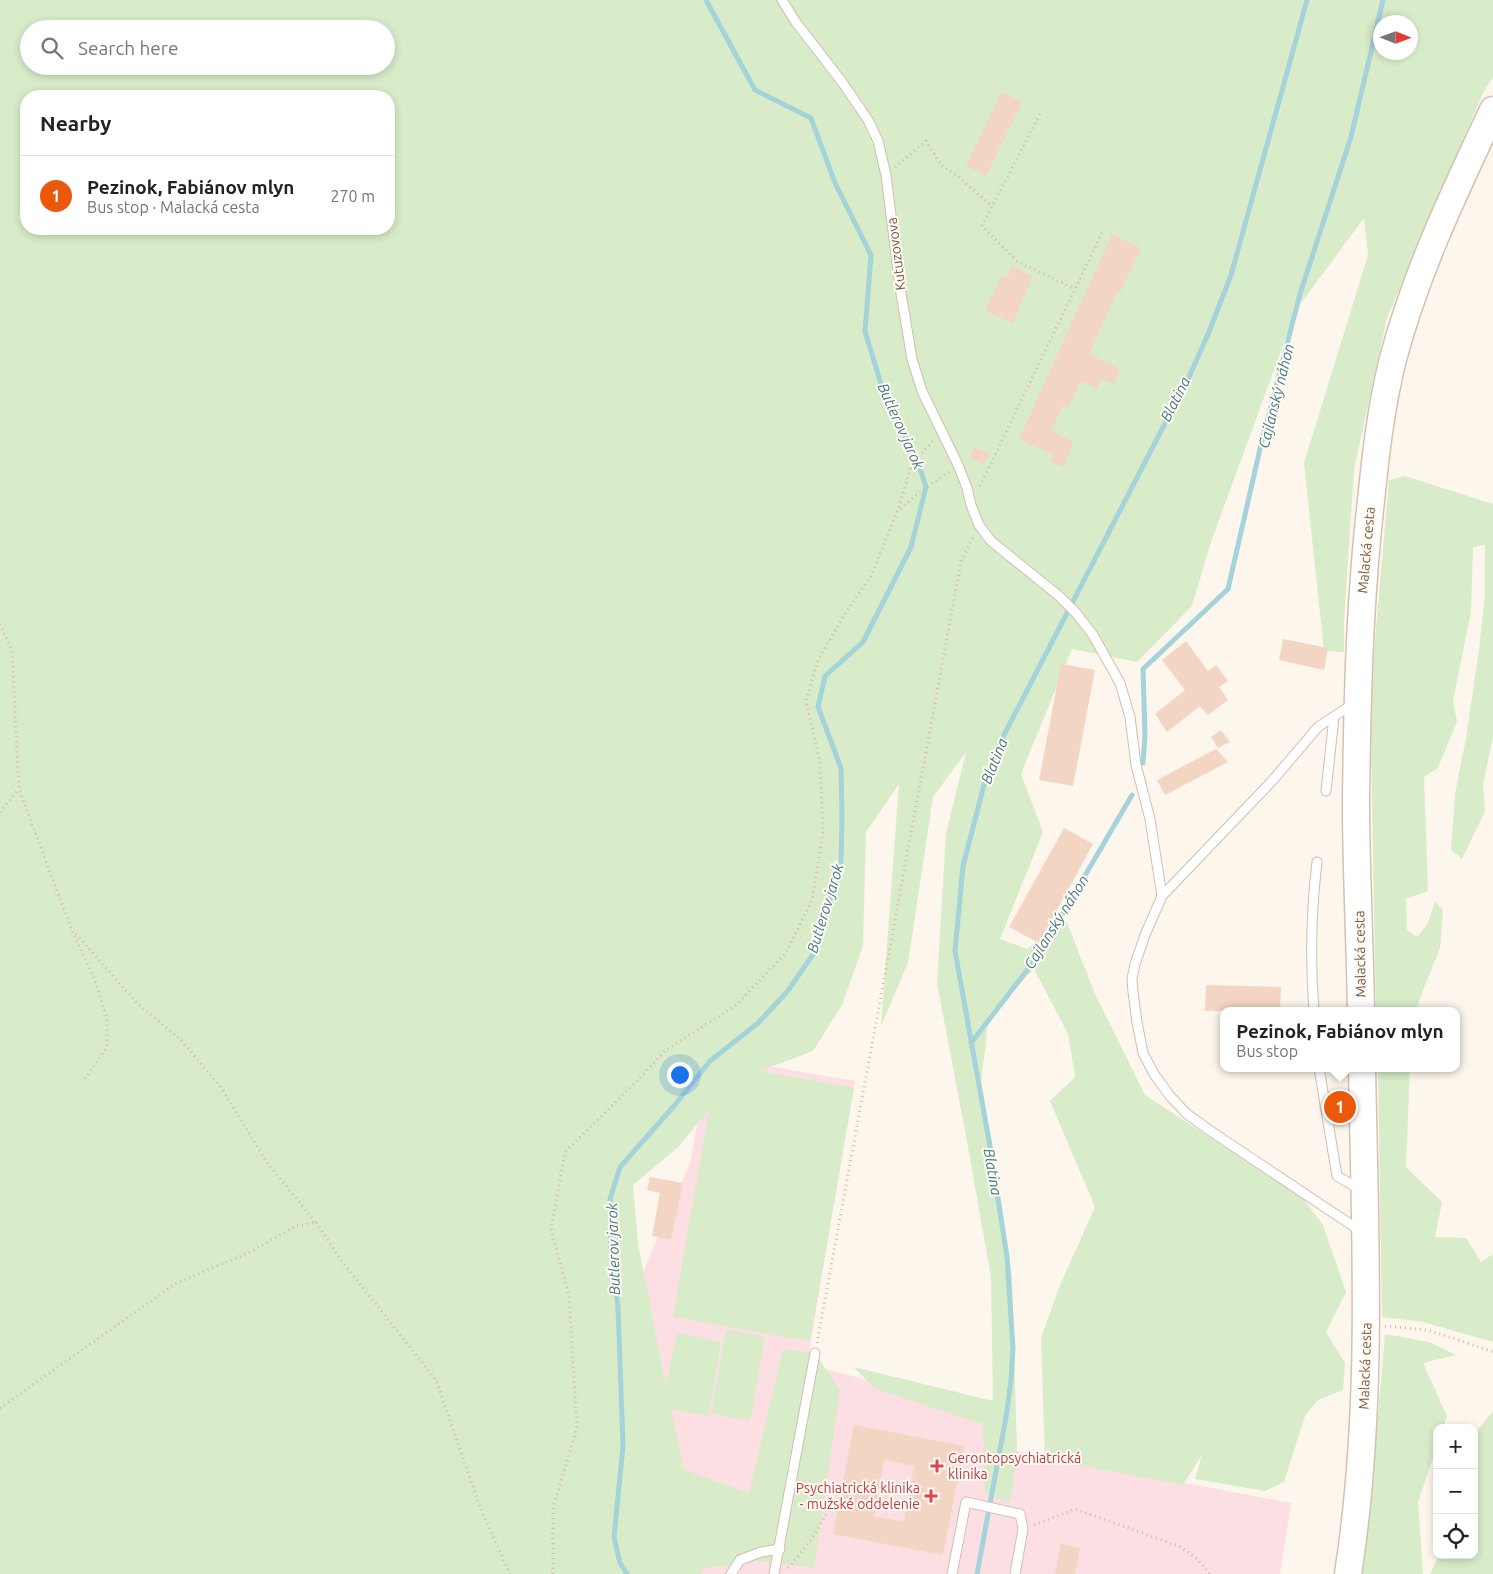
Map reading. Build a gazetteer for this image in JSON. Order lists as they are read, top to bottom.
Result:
{
  "streets": {
    "main road": ["Malacká cesta"],
    "lane": ["Kutuzovova"]
  },
  "water": ["Cajlanský náhon", "Blatina", "Butlerov jarok"],
  "places": {
    "health": ["Gerontopsychiatrická klinika", "Psychiatrická klinika - mužské oddelenie"]
  },
  "north": "right",
  "page": {
    "search": "Search here",
    "heading": "Nearby",
    "list": [
      {
        "mark": "1",
        "name": "Pezinok, Fabiánov mlyn",
        "note": "Bus stop · Malacká cesta",
        "value": "270 m"
      }
    ],
    "popup": ["Pezinok, Fabiánov mlyn", "Bus stop"],
    "pins": "1",
    "map_buttons": ["+", "−"]
  }
}
